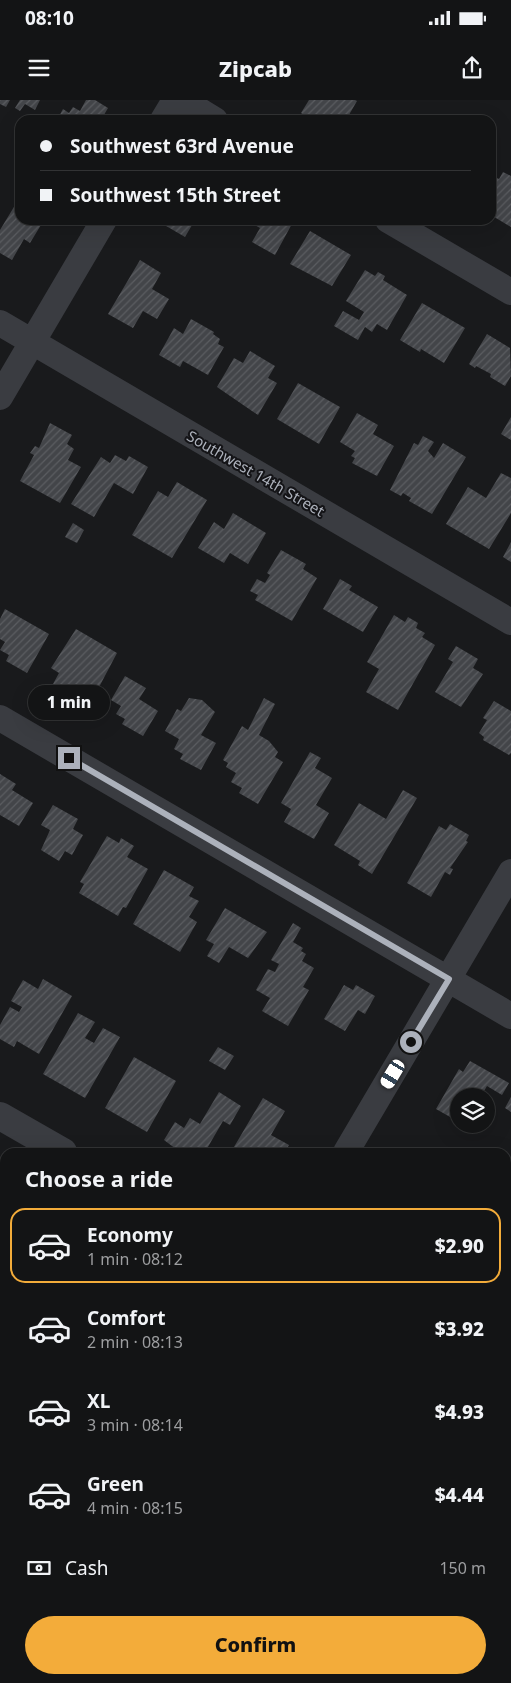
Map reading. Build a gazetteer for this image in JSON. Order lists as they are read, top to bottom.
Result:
{
  "streets": {
    "street": ["Southwest 14th Street"]
  },
  "page": {
    "status": "08:10",
    "header": "Zipcab",
    "banner": ["Southwest 63rd Avenue", "Southwest 15th Street"],
    "bubble": "1 min",
    "heading": "Choose a ride",
    "list": [
      {
        "name": "Economy",
        "note": "1 min · 08:12",
        "value": "$2.90"
      },
      {
        "name": "Comfort",
        "note": "2 min · 08:13",
        "value": "$3.92"
      },
      {
        "name": "XL",
        "note": "3 min · 08:14",
        "value": "$4.93"
      },
      {
        "name": "Green",
        "note": "4 min · 08:15",
        "value": "$4.44"
      }
    ],
    "pay": ["Cash", "150 m"],
    "buttons": "Confirm"
  }
}
